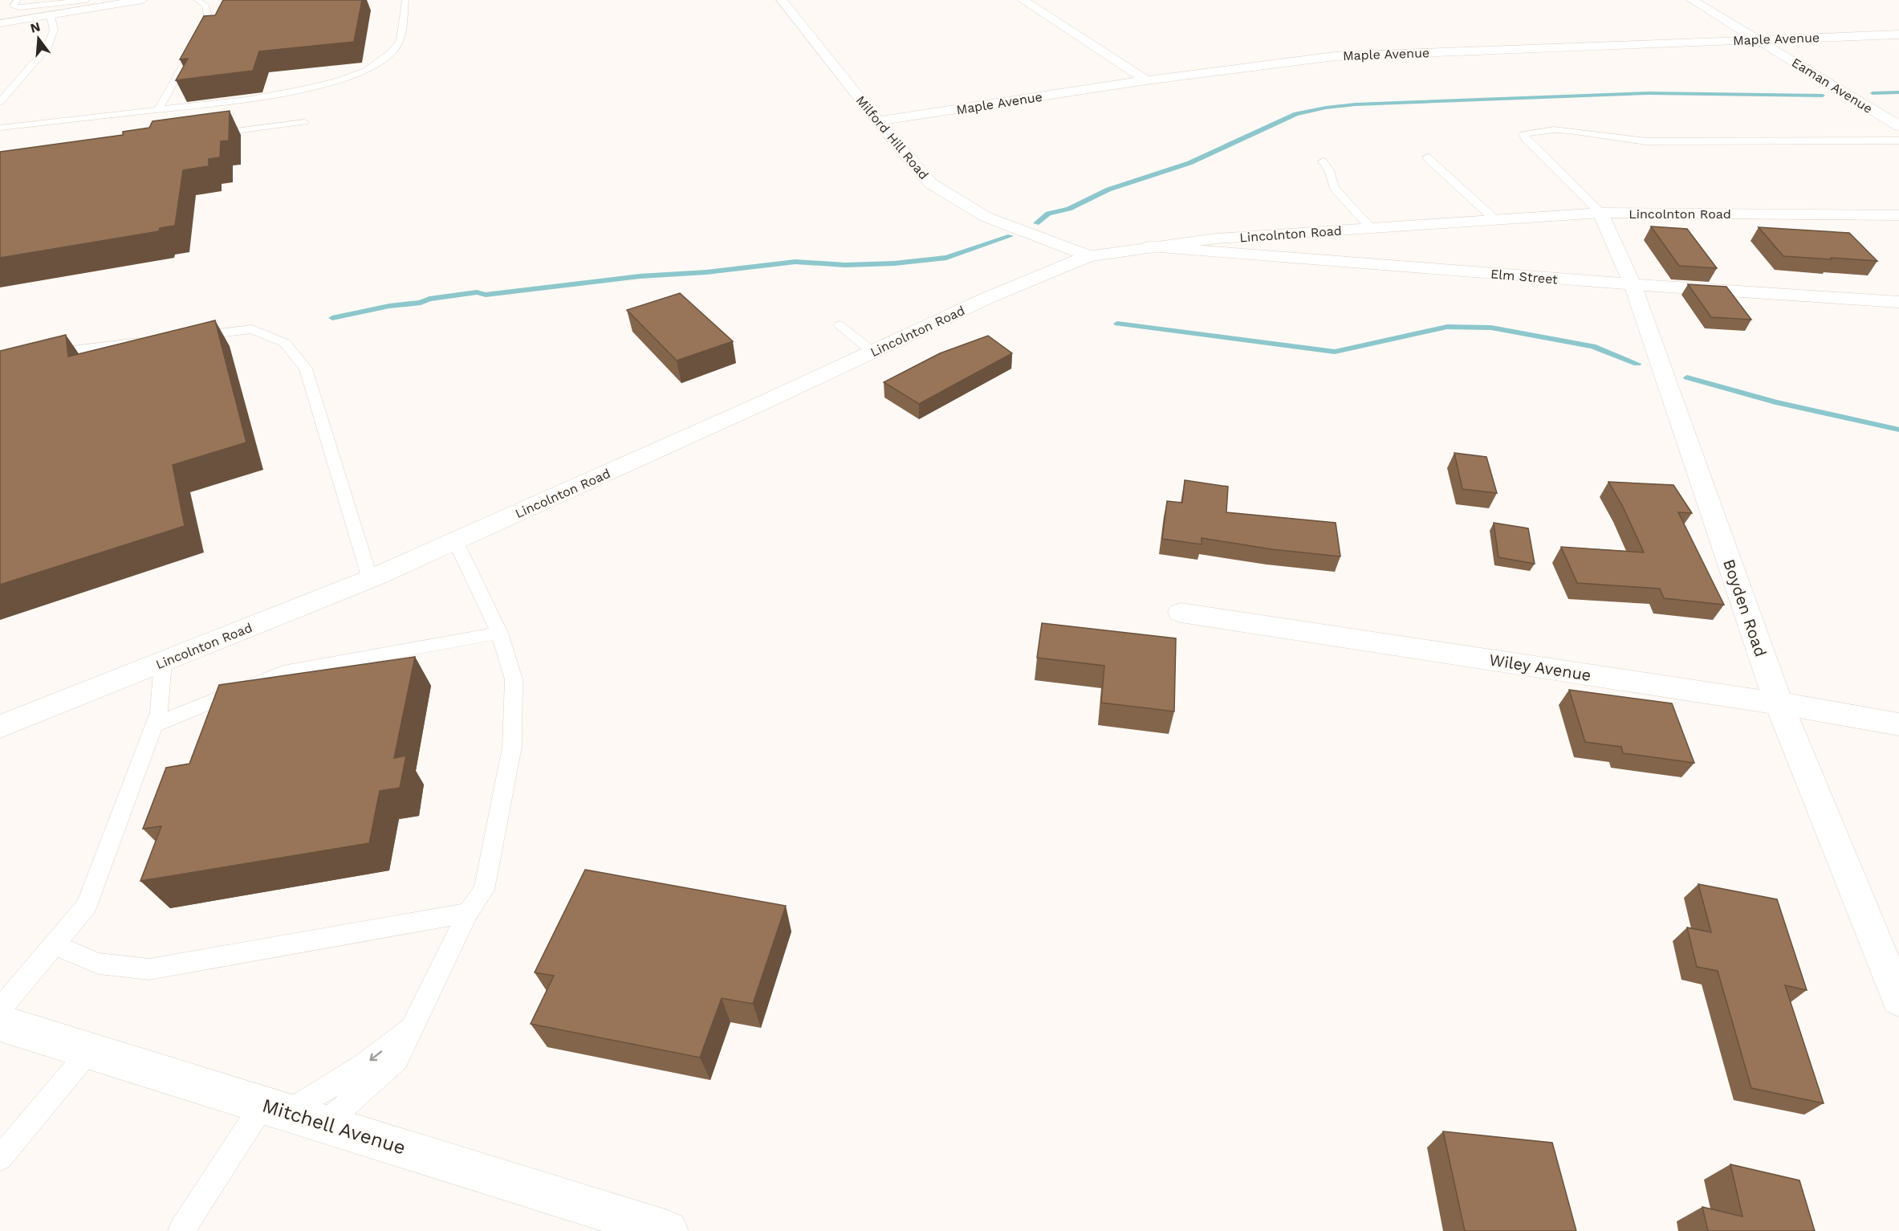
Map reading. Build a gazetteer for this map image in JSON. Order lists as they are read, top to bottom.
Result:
{
  "streets": {
    "street": [
      "Maple Avenue",
      "Eaman Avenue",
      "Milford Hill Road",
      "Lincolnton Road",
      "Elm Street",
      "Boyden Road",
      "Wiley Avenue",
      "Mitchell Avenue"
    ]
  },
  "crossings": [
    ["Maple Avenue", "Eaman Avenue"],
    ["Maple Avenue", "Milford Hill Road"],
    ["Milford Hill Road", "Lincolnton Road"],
    ["Lincolnton Road", "Elm Street"],
    ["Lincolnton Road", "Boyden Road"],
    ["Elm Street", "Boyden Road"],
    ["Boyden Road", "Wiley Avenue"]
  ],
  "north": "top"
}
